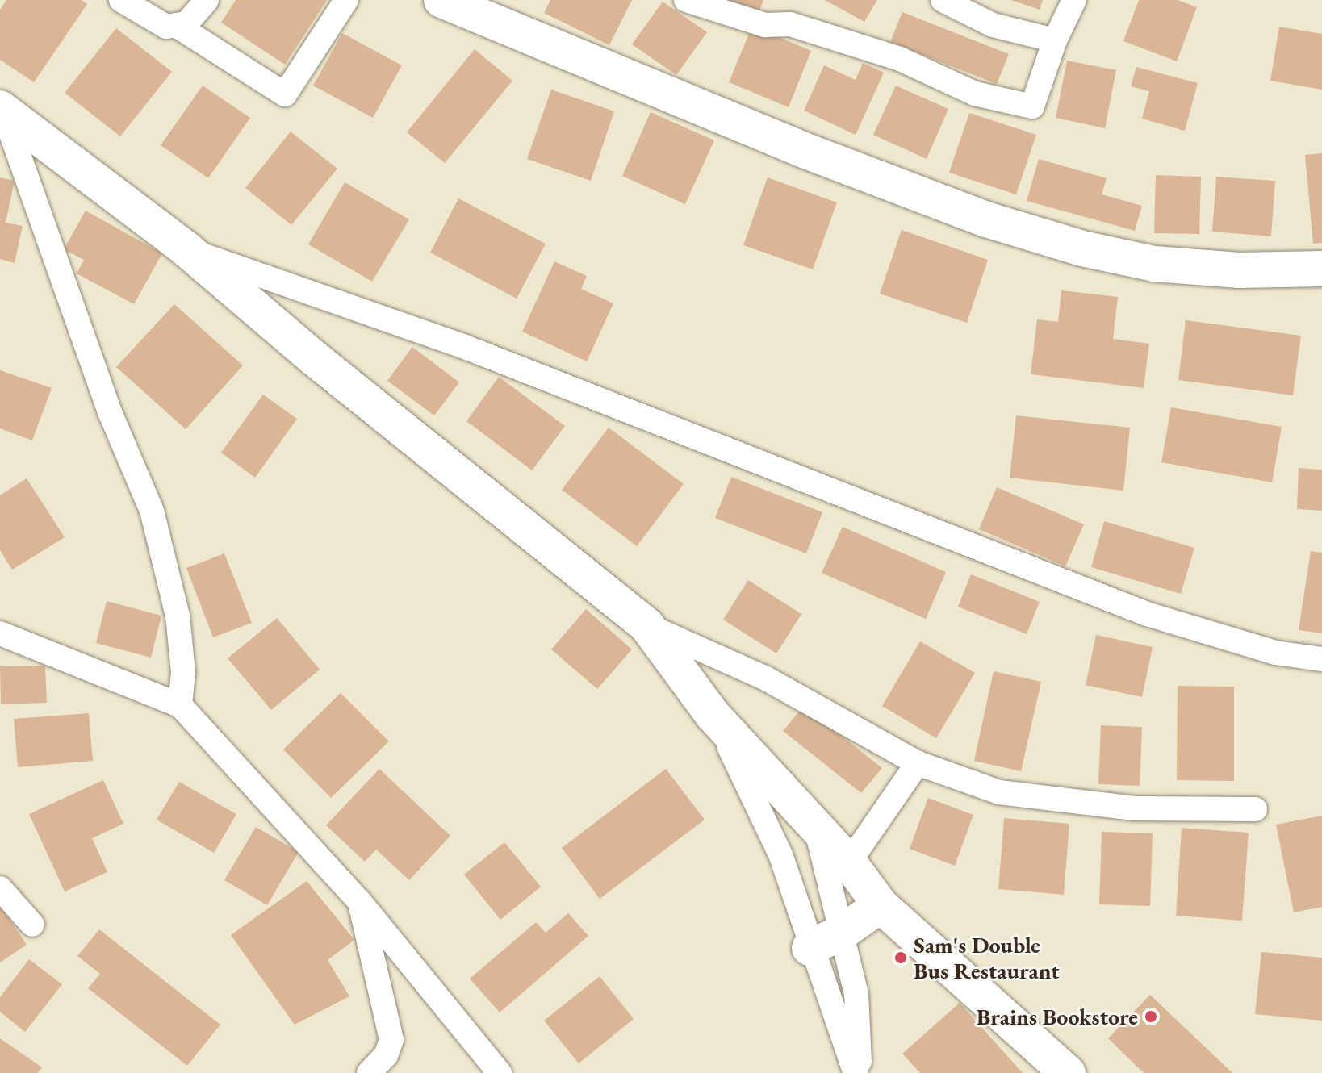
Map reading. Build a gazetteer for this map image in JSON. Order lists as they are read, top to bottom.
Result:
{
  "places": ["Sam's Double Bus Restaurant", "Brains Bookstore"]
}
